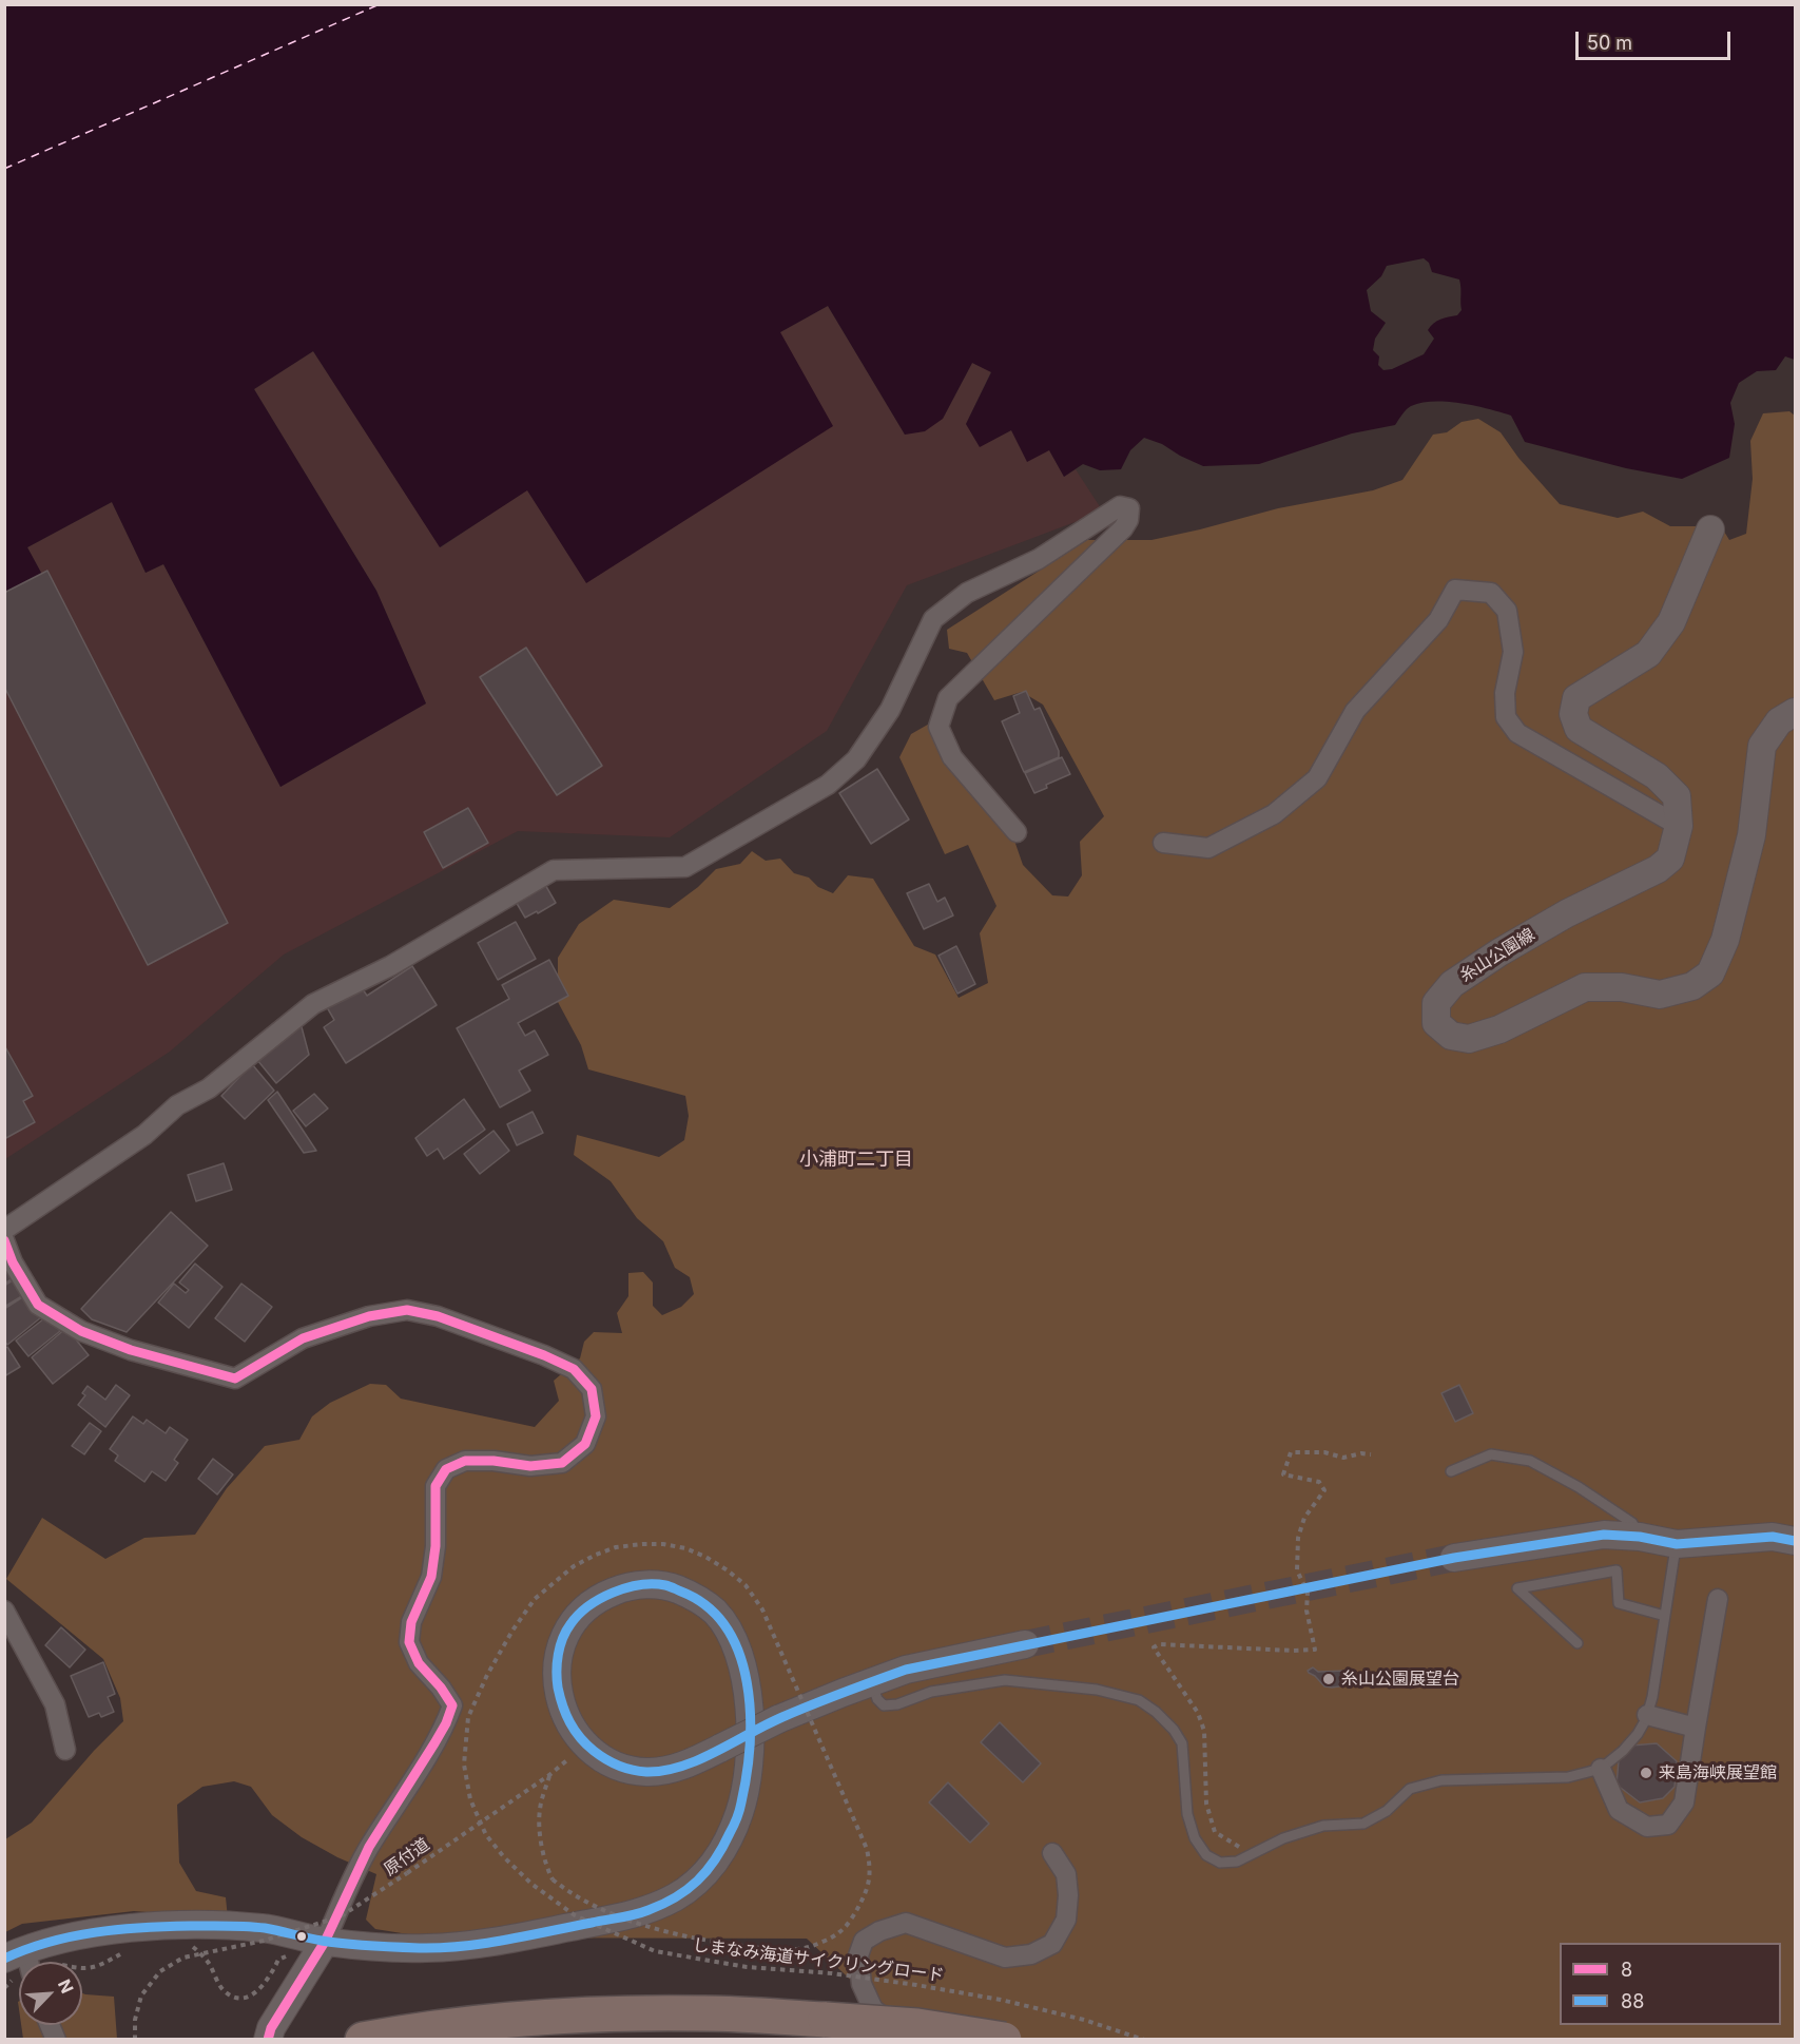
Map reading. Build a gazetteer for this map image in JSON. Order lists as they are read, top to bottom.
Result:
{
  "streets": {
    "main road": ["糸山公園線"],
    "path": ["原付道", "しまなみ海道サイクリングロード"]
  },
  "crossings": [
    ["原付道", "しまなみ海道サイクリングロード"]
  ],
  "districts": ["小浦町二丁目"],
  "places": ["糸山公園展望台", "来島海峡展望館"],
  "lines": ["transit line 8", "transit line 88"],
  "legend": ["8", "88"],
  "scale_bar": "50 m",
  "north": "top right"
}
